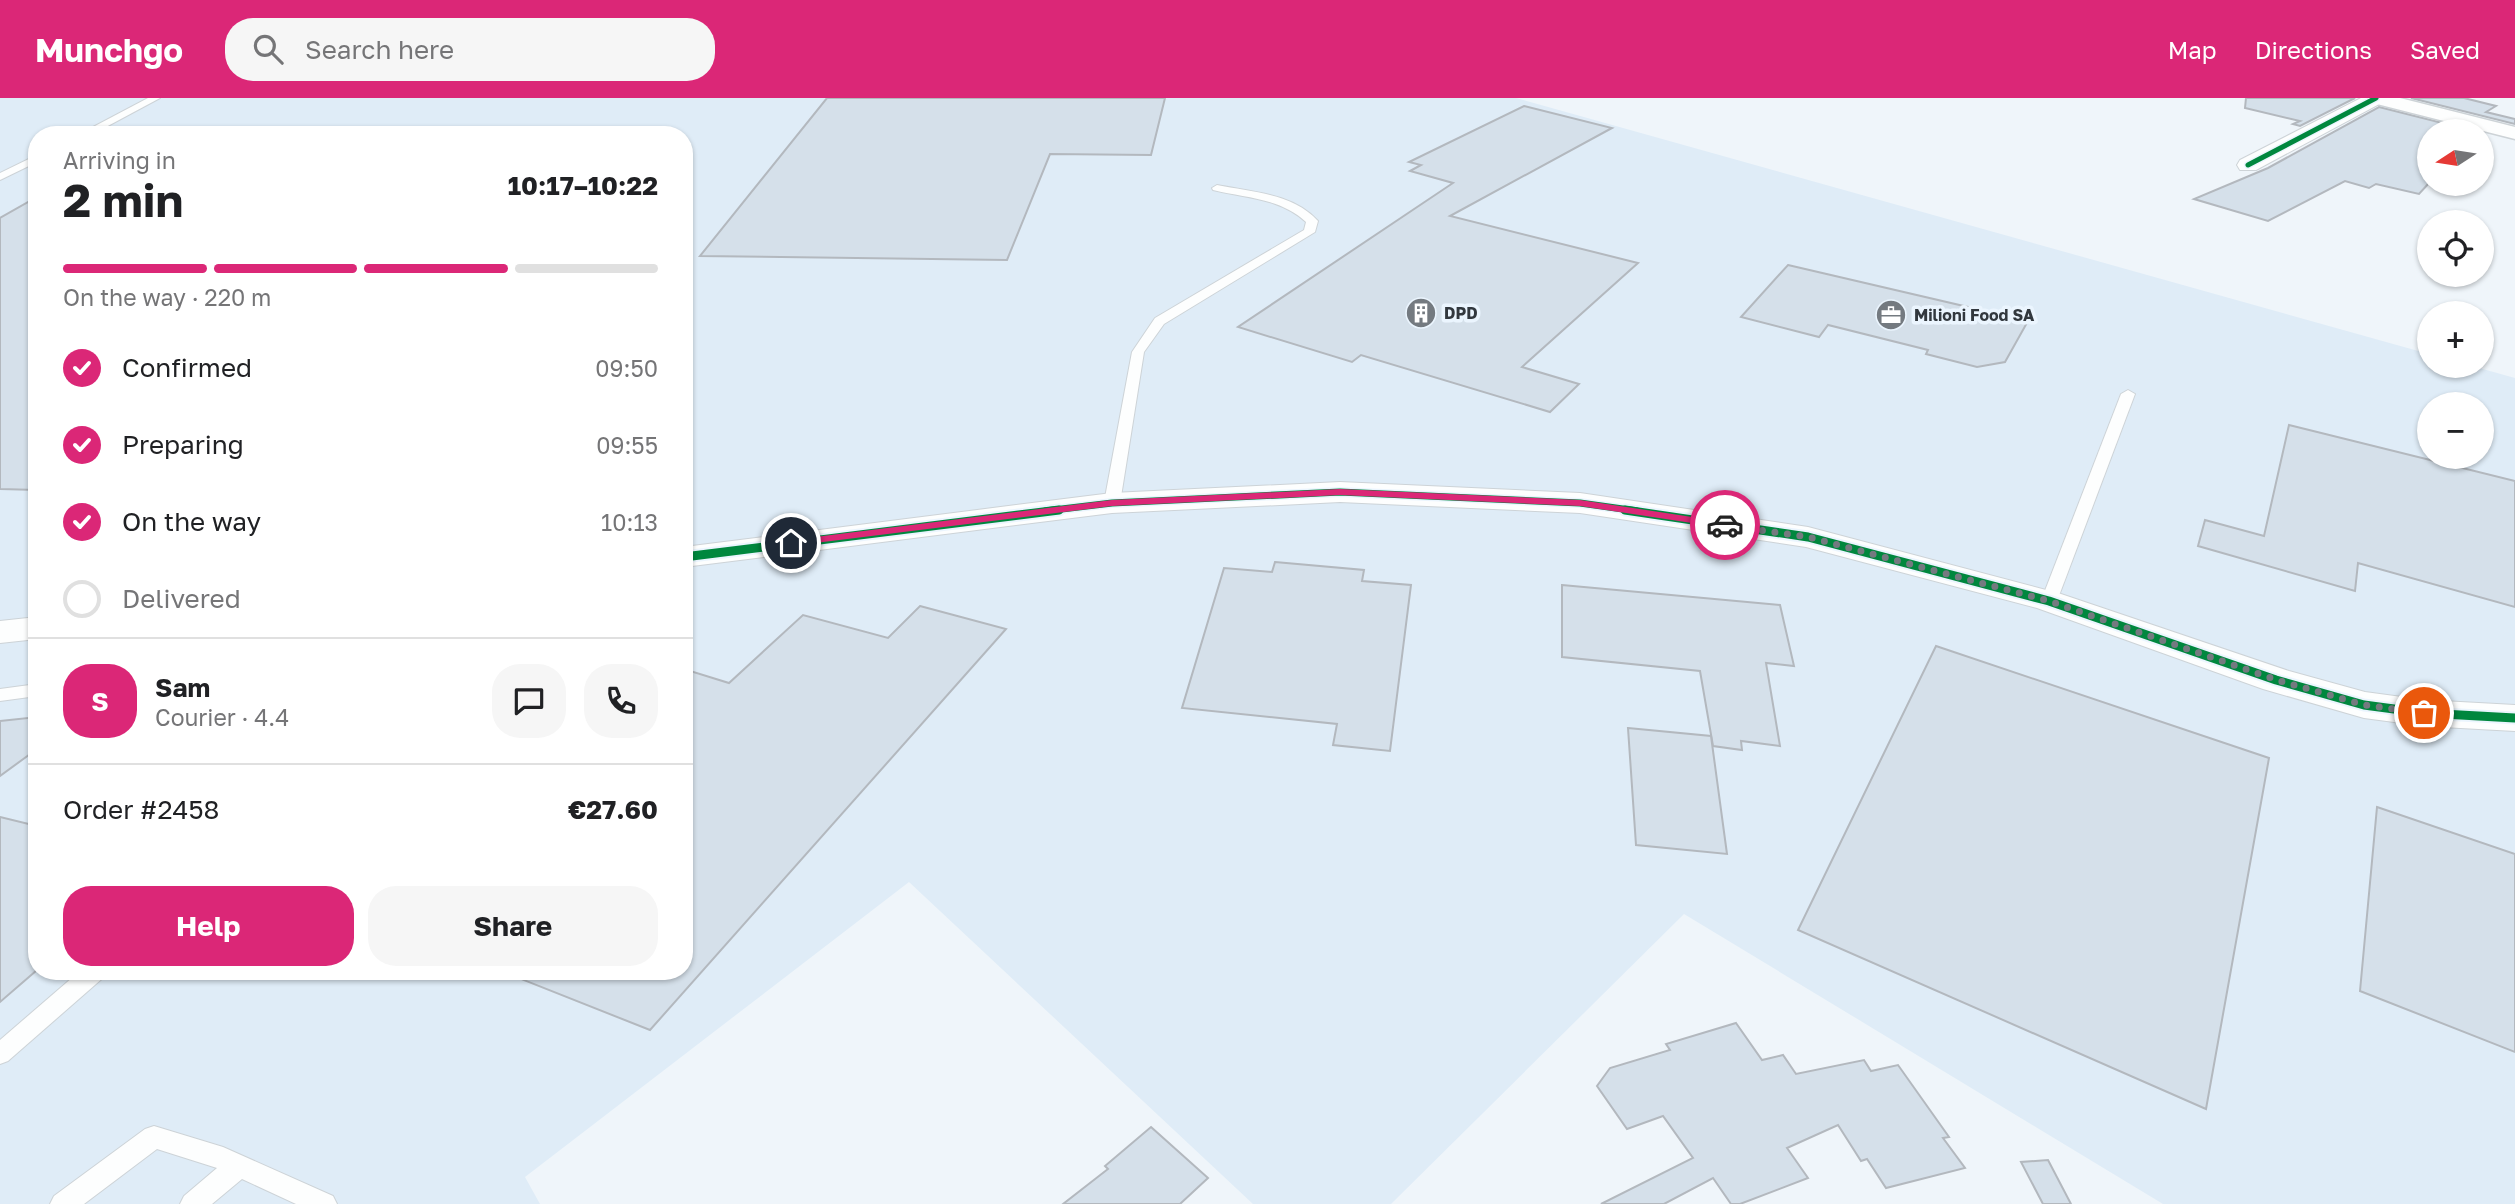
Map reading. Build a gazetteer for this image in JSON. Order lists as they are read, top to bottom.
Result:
{
  "places": {
    "building": ["DPD"],
    "office": ["Milioni Food SA"]
  },
  "north": "left",
  "page": {
    "header": "Munchgo",
    "search": "Search here",
    "nav": ["Map", "Directions", "Saved"],
    "map_buttons": ["+", "−"],
    "heading": ["2 min", "Arriving in", "10:17–10:22"],
    "panel": [
      "Sam",
      "Courier · 4.4",
      "Order #2458",
      "€27.60"
    ],
    "bar": "On the way · 220 m",
    "list": [
      ["Confirmed", "09:50"],
      ["Preparing", "09:55"],
      ["On the way", "10:13"],
      "Delivered"
    ],
    "round": "S",
    "buttons": ["Help", "Share"]
  }
}
